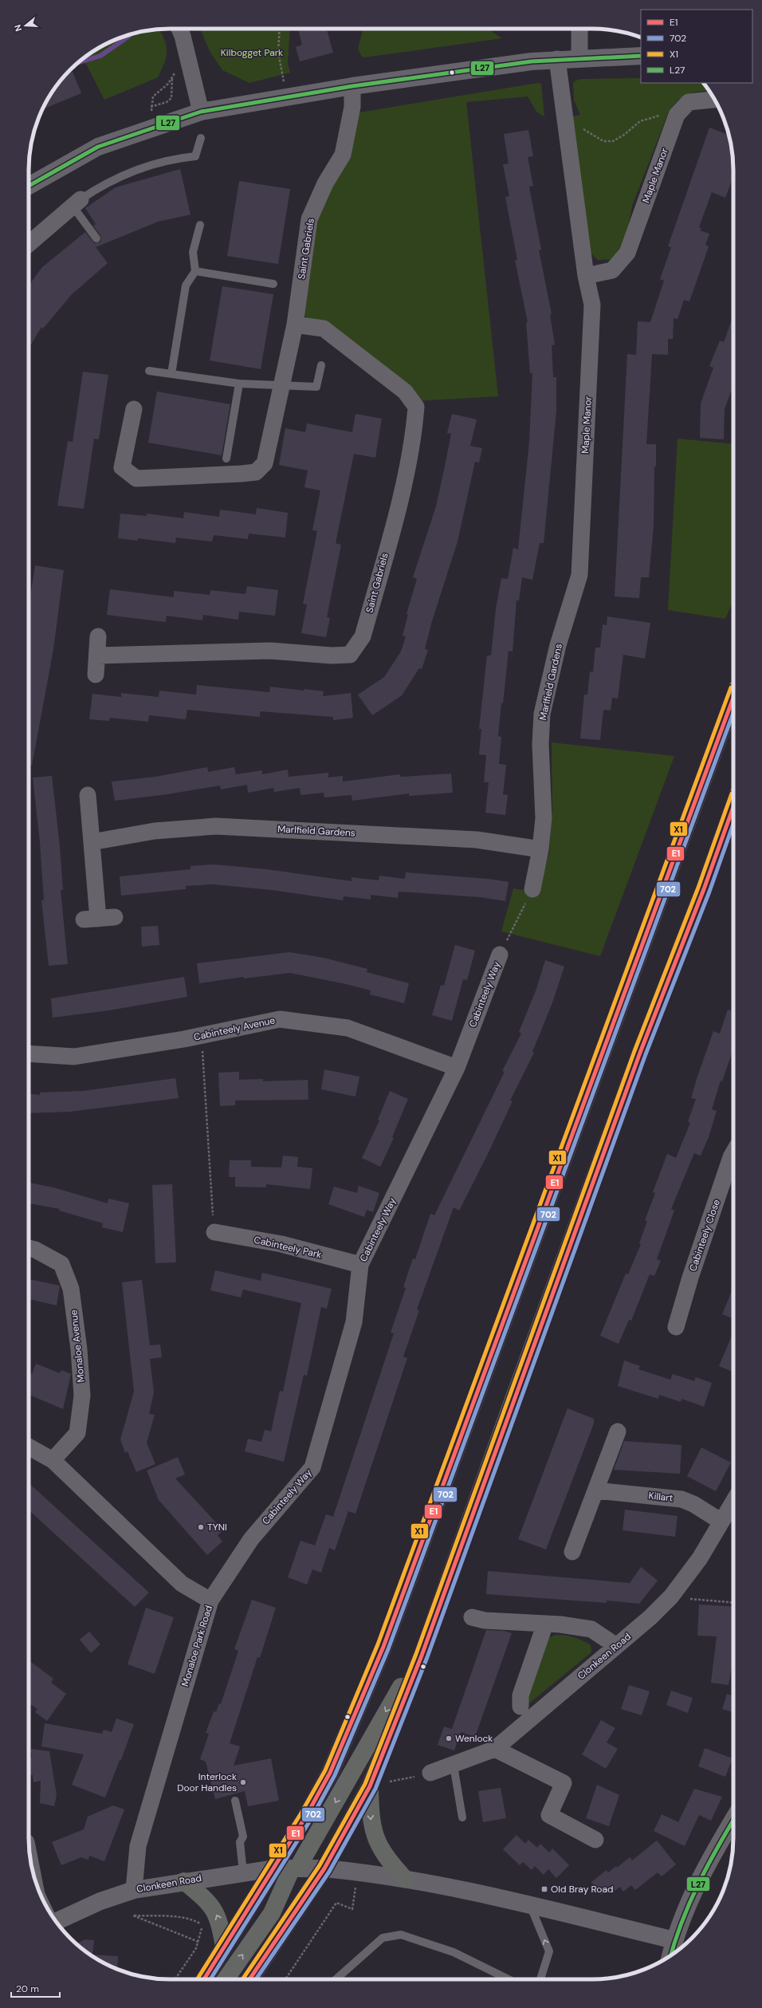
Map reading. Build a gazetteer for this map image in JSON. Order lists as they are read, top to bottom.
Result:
{
  "streets": {
    "street": [
      "Maple Manor",
      "Saint Gabriels",
      "Marlfield Gardens",
      "Cabinteely Way",
      "Cabinteely Avenue",
      "Cabinteely Close",
      "Cabinteely Park",
      "Monaloe Avenue",
      "Killart",
      "Monaloe Park Road",
      "Clonkeen Road"
    ]
  },
  "crossings": [
    ["Maple Manor", "Marlfield Gardens"],
    ["Cabinteely Way", "Cabinteely Avenue"],
    ["Cabinteely Way", "Cabinteely Park"],
    ["Cabinteely Way", "Monaloe Park Road"],
    ["Monaloe Avenue", "Monaloe Park Road"],
    ["Killart", "Clonkeen Road"],
    ["Monaloe Park Road", "Clonkeen Road"]
  ],
  "parks": ["Kilbogget Park"],
  "places": {
    "other": ["TYNI", "Wenlock", "Interlock Door Handles"],
    "transit": ["Old Bray Road"]
  },
  "lines": [
    "transit line L27",
    "transit line X1",
    "transit line E1",
    "transit line 702"
  ],
  "legend": [
    "E1",
    "702",
    "X1",
    "L27"
  ],
  "scale_bar": "20 m",
  "north": "left"
}
